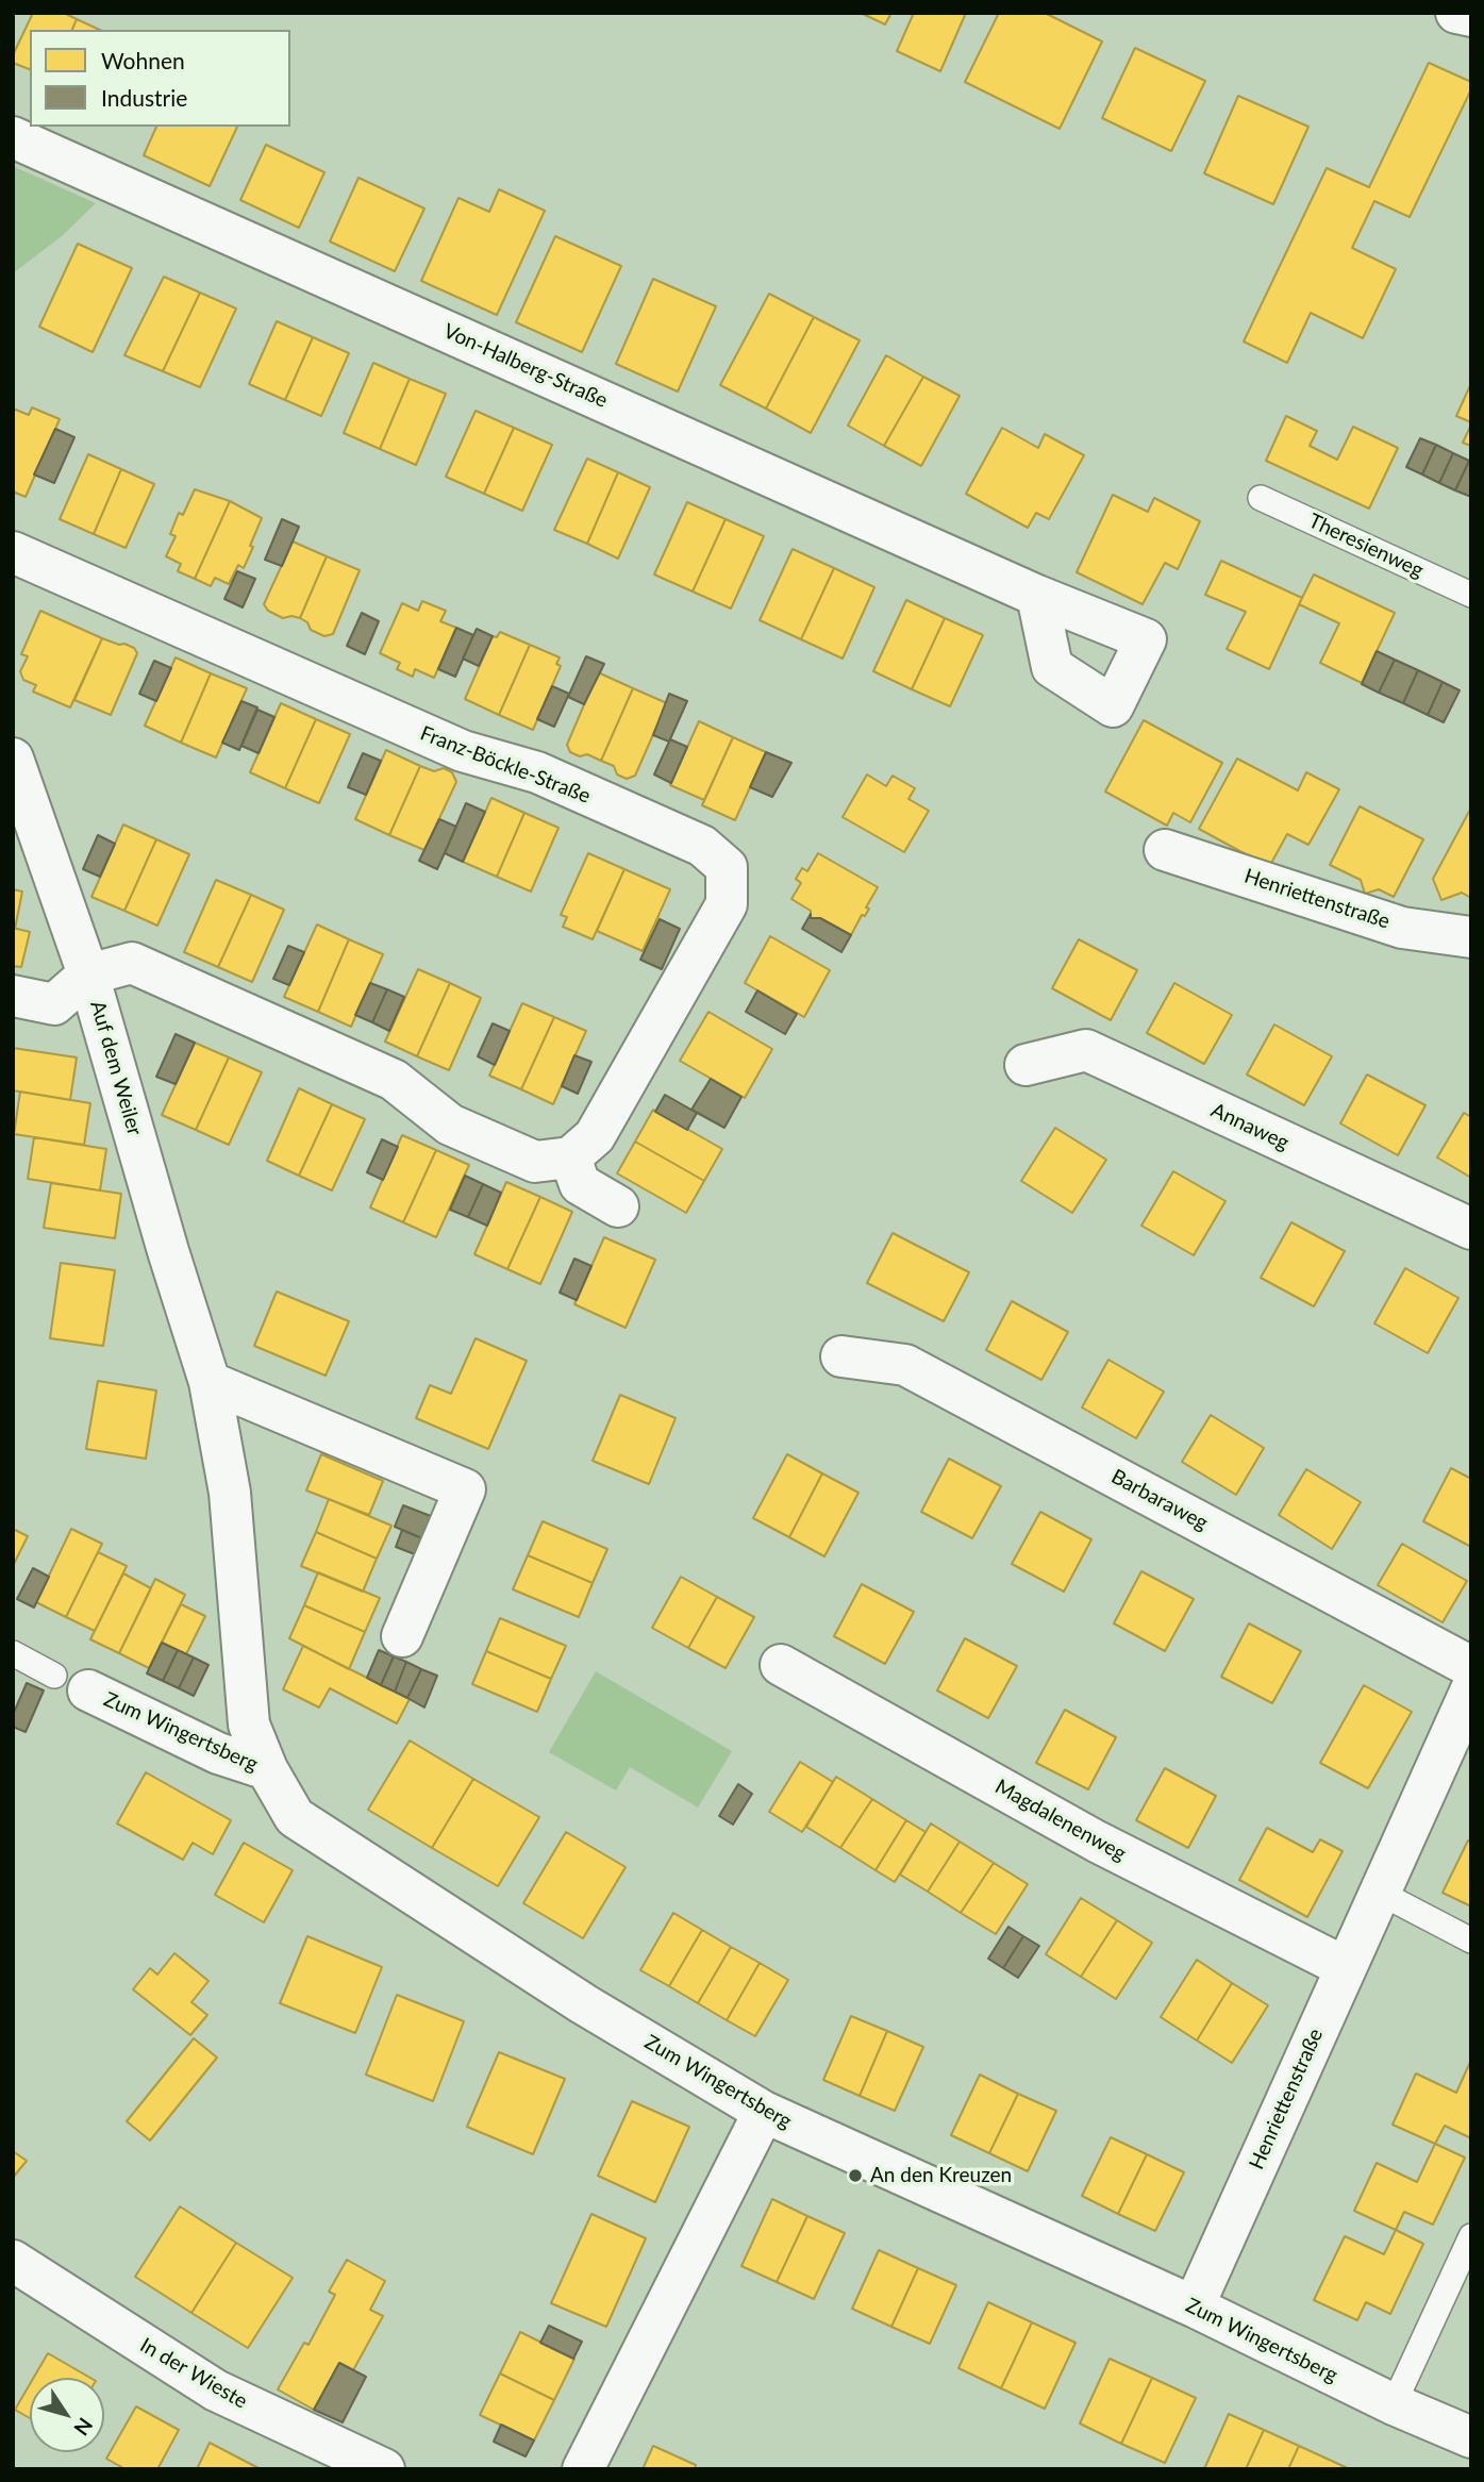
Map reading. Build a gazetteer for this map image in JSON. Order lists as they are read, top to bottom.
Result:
{
  "streets": {
    "street": [
      "Von-Halberg-Straße",
      "Franz-Böckle-Straße",
      "Henriettenstraße",
      "Auf dem Weiler",
      "Annaweg",
      "Barbaraweg",
      "Zum Wingertsberg",
      "Magdalenenweg",
      "In der Wieste"
    ],
    "lane": ["Theresienweg"]
  },
  "crossings": [
    ["Henriettenstraße", "Zum Wingertsberg"],
    ["Henriettenstraße", "Magdalenenweg"],
    ["Auf dem Weiler", "Zum Wingertsberg"]
  ],
  "places": ["An den Kreuzen"],
  "legend": ["Wohnen", "Industrie"],
  "north": "bottom right"
}
